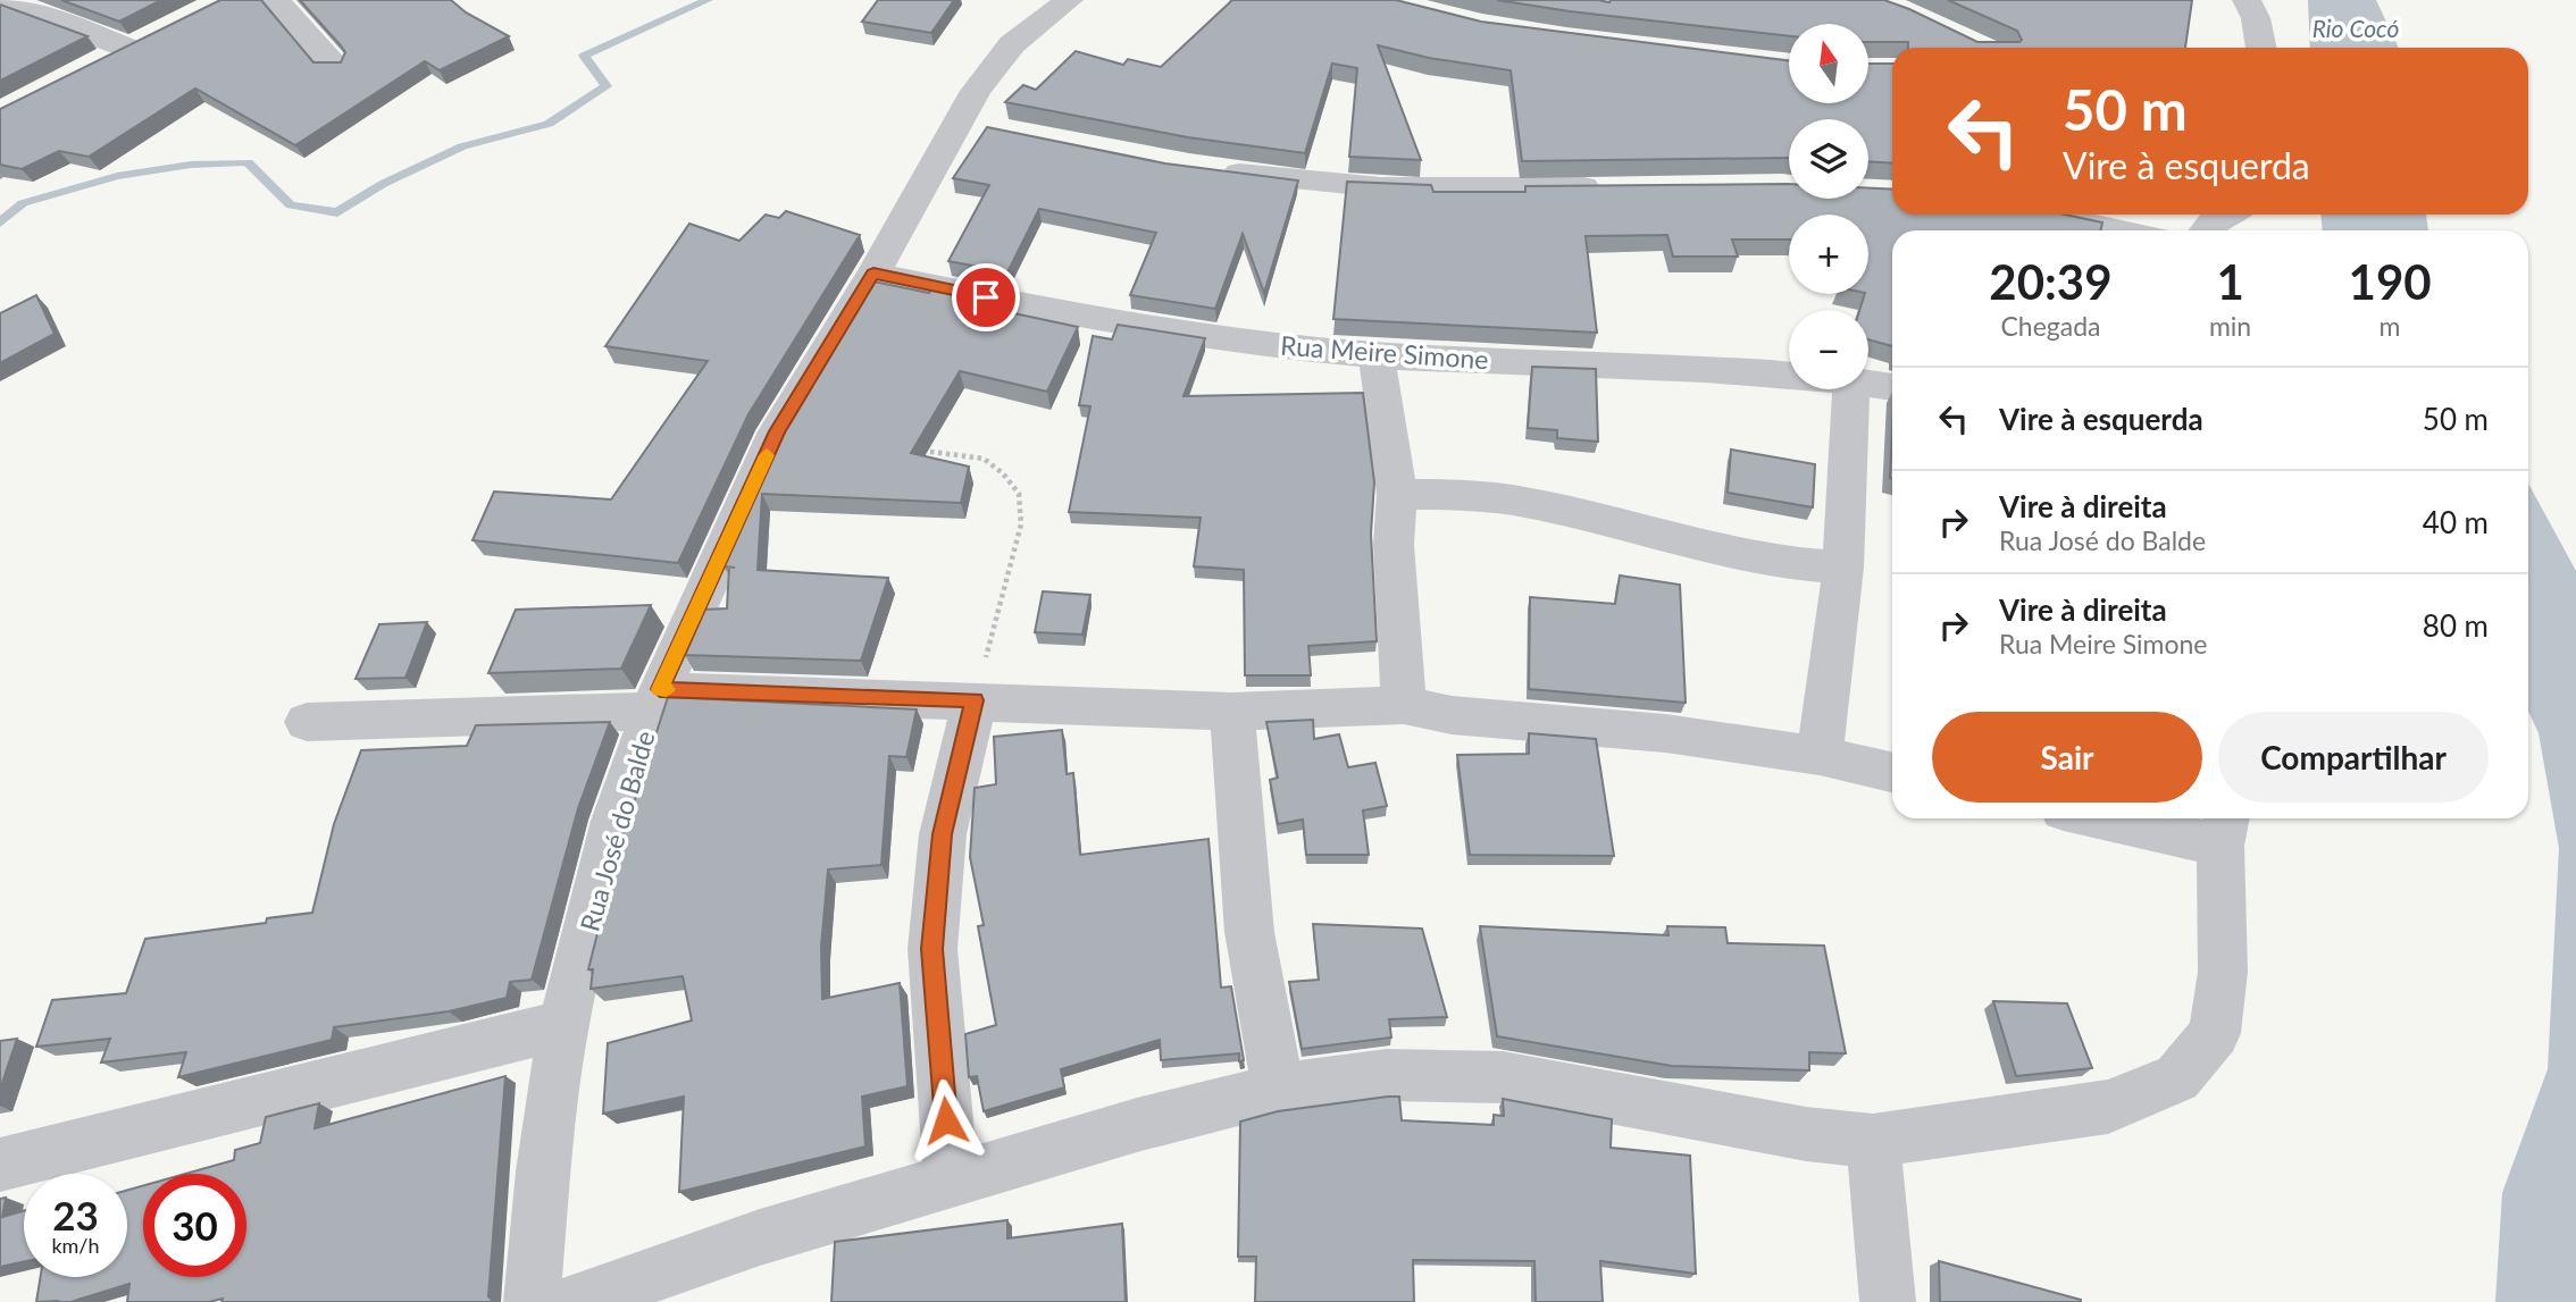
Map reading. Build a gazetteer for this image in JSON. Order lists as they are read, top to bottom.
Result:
{
  "streets": {
    "street": ["Rua Meire Simone", "Rua José do Balde"]
  },
  "crossings": [
    ["Rua Meire Simone", "Rua José do Balde"]
  ],
  "water": ["Rio Cocó"],
  "north": "top",
  "page": {
    "map_buttons": ["+", "−"],
    "turn": ["50 m", "Vire à esquerda"],
    "eta": [
      "20:39",
      "Chegada",
      "1",
      "min",
      "190",
      "m"
    ],
    "list": [
      {
        "name": "Vire à esquerda",
        "value": "50 m"
      },
      {
        "name": "Vire à direita",
        "note": "Rua José do Balde",
        "value": "40 m"
      },
      {
        "name": "Vire à direita",
        "note": "Rua Meire Simone",
        "value": "80 m"
      }
    ],
    "buttons": ["Sair", "Compartilhar"],
    "speed": "23 km/h",
    "limit": "30"
  }
}
